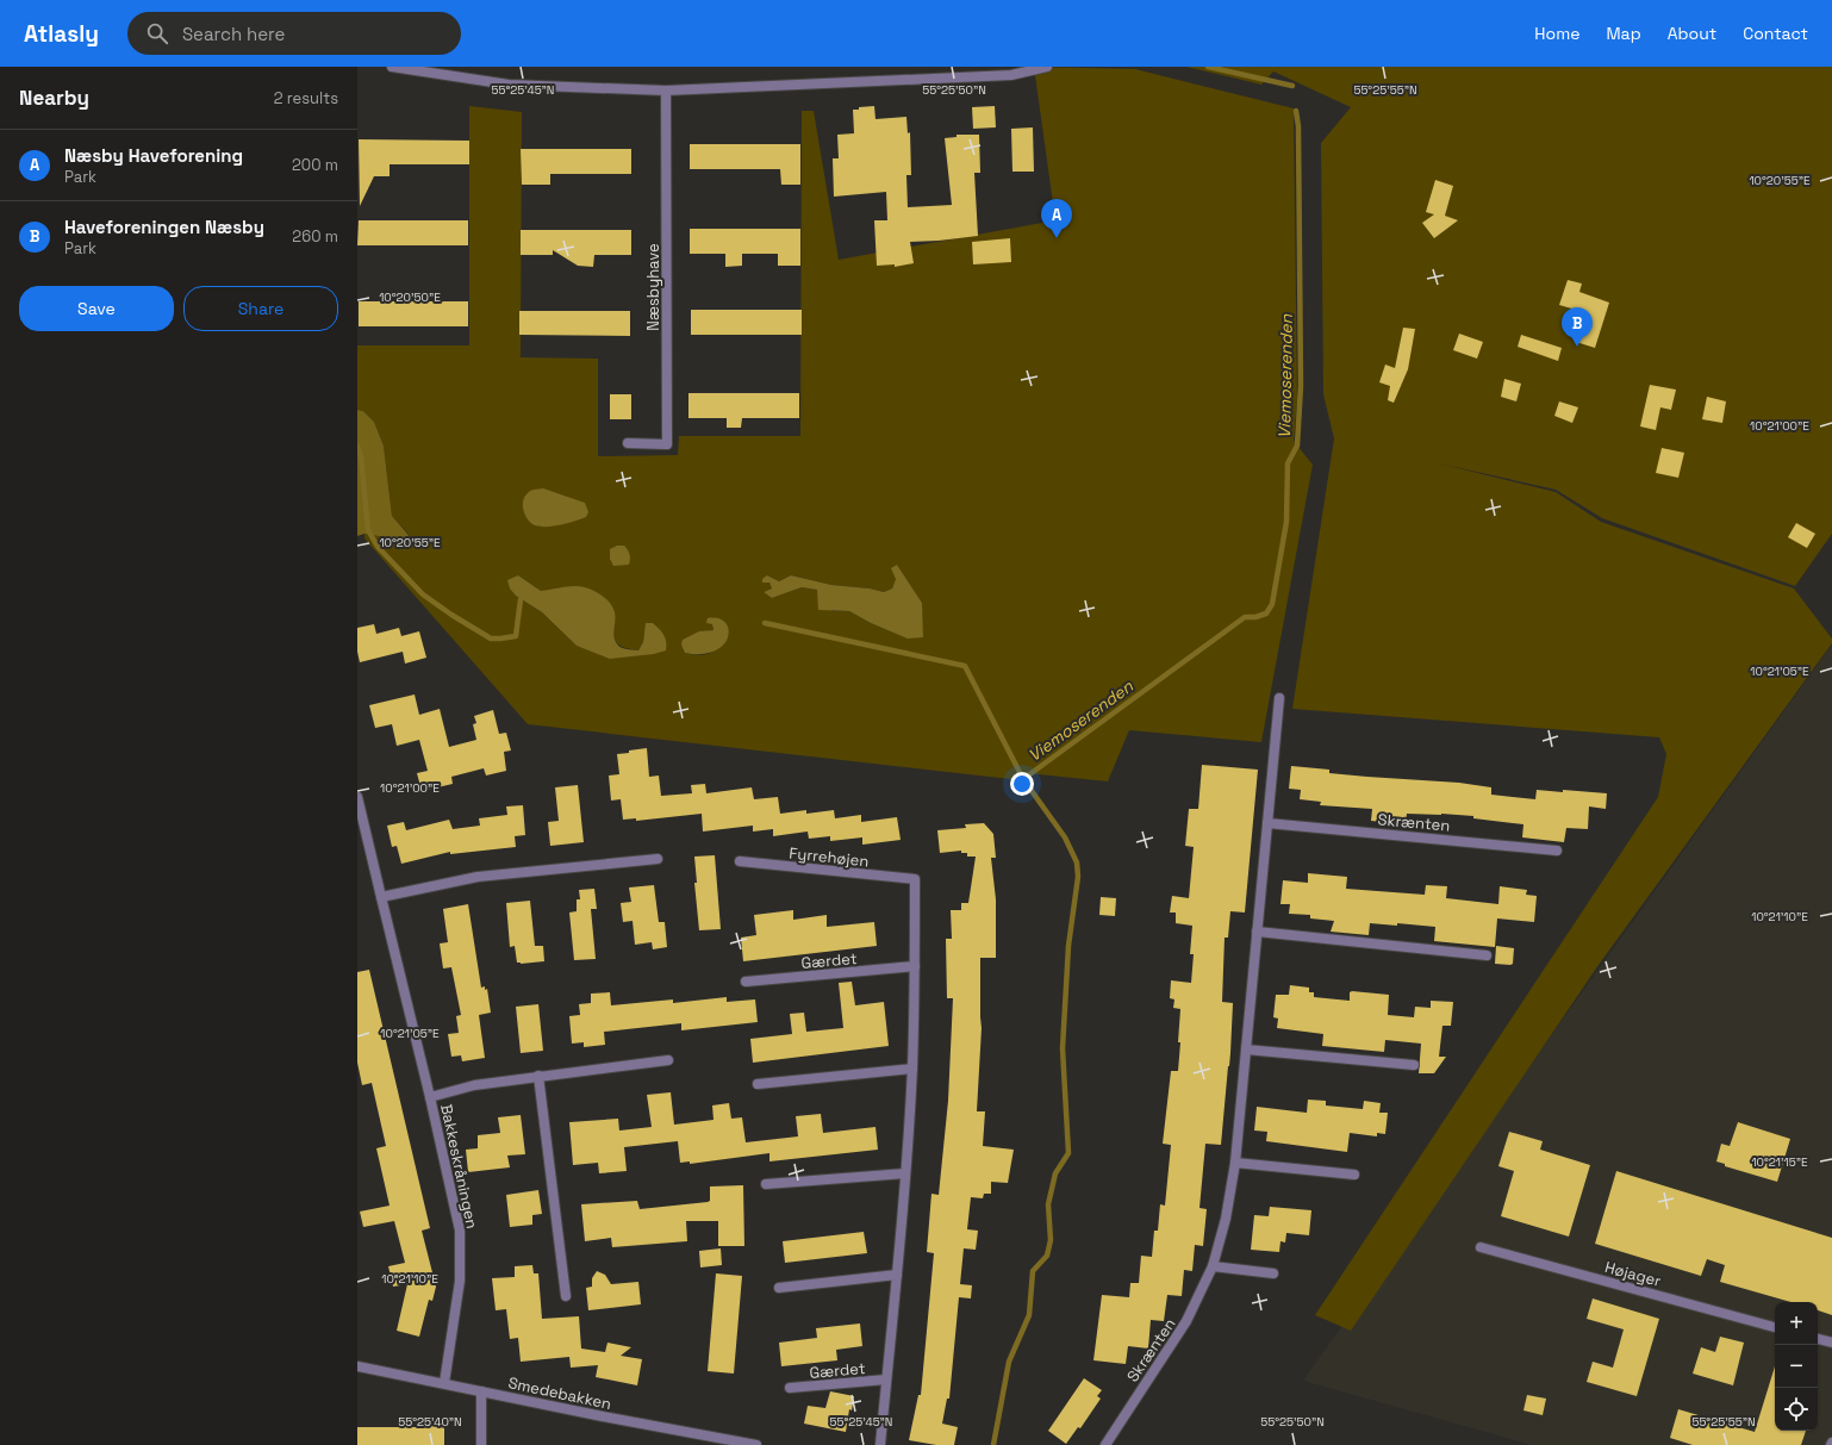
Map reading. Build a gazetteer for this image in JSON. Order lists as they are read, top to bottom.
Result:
{
  "streets": {
    "street": [
      "Næsbyhave",
      "Skrænten",
      "Fyrrehøjen",
      "Gærdet",
      "Bakkeskråningen",
      "Højager",
      "Smedebakken"
    ]
  },
  "crossings": [
    ["Fyrrehøjen", "Gærdet"],
    ["Bakkeskråningen", "Smedebakken"]
  ],
  "water": ["Viemoserenden"],
  "page": {
    "header": "Atlasly",
    "search": "Search here",
    "nav": [
      "Home",
      "Map",
      "About",
      "Contact"
    ],
    "heading": ["Nearby", "2 results"],
    "list": [
      {
        "mark": "A",
        "name": "Næsby Haveforening",
        "note": "Park",
        "value": "200 m"
      },
      {
        "mark": "B",
        "name": "Haveforeningen Næsby",
        "note": "Park",
        "value": "260 m"
      }
    ],
    "pins": ["A", "B"],
    "buttons": ["Save", "Share"],
    "map_buttons": ["+", "−"]
  },
  "coordinates": [
    "55°25'45\"N",
    "55°25'50\"N",
    "55°25'55\"N",
    "10°20'55\"E",
    "10°20'50\"E",
    "10°21'00\"E",
    "10°21'05\"E",
    "10°21'10\"E",
    "10°21'15\"E",
    "55°25'40\"N"
  ]
}
